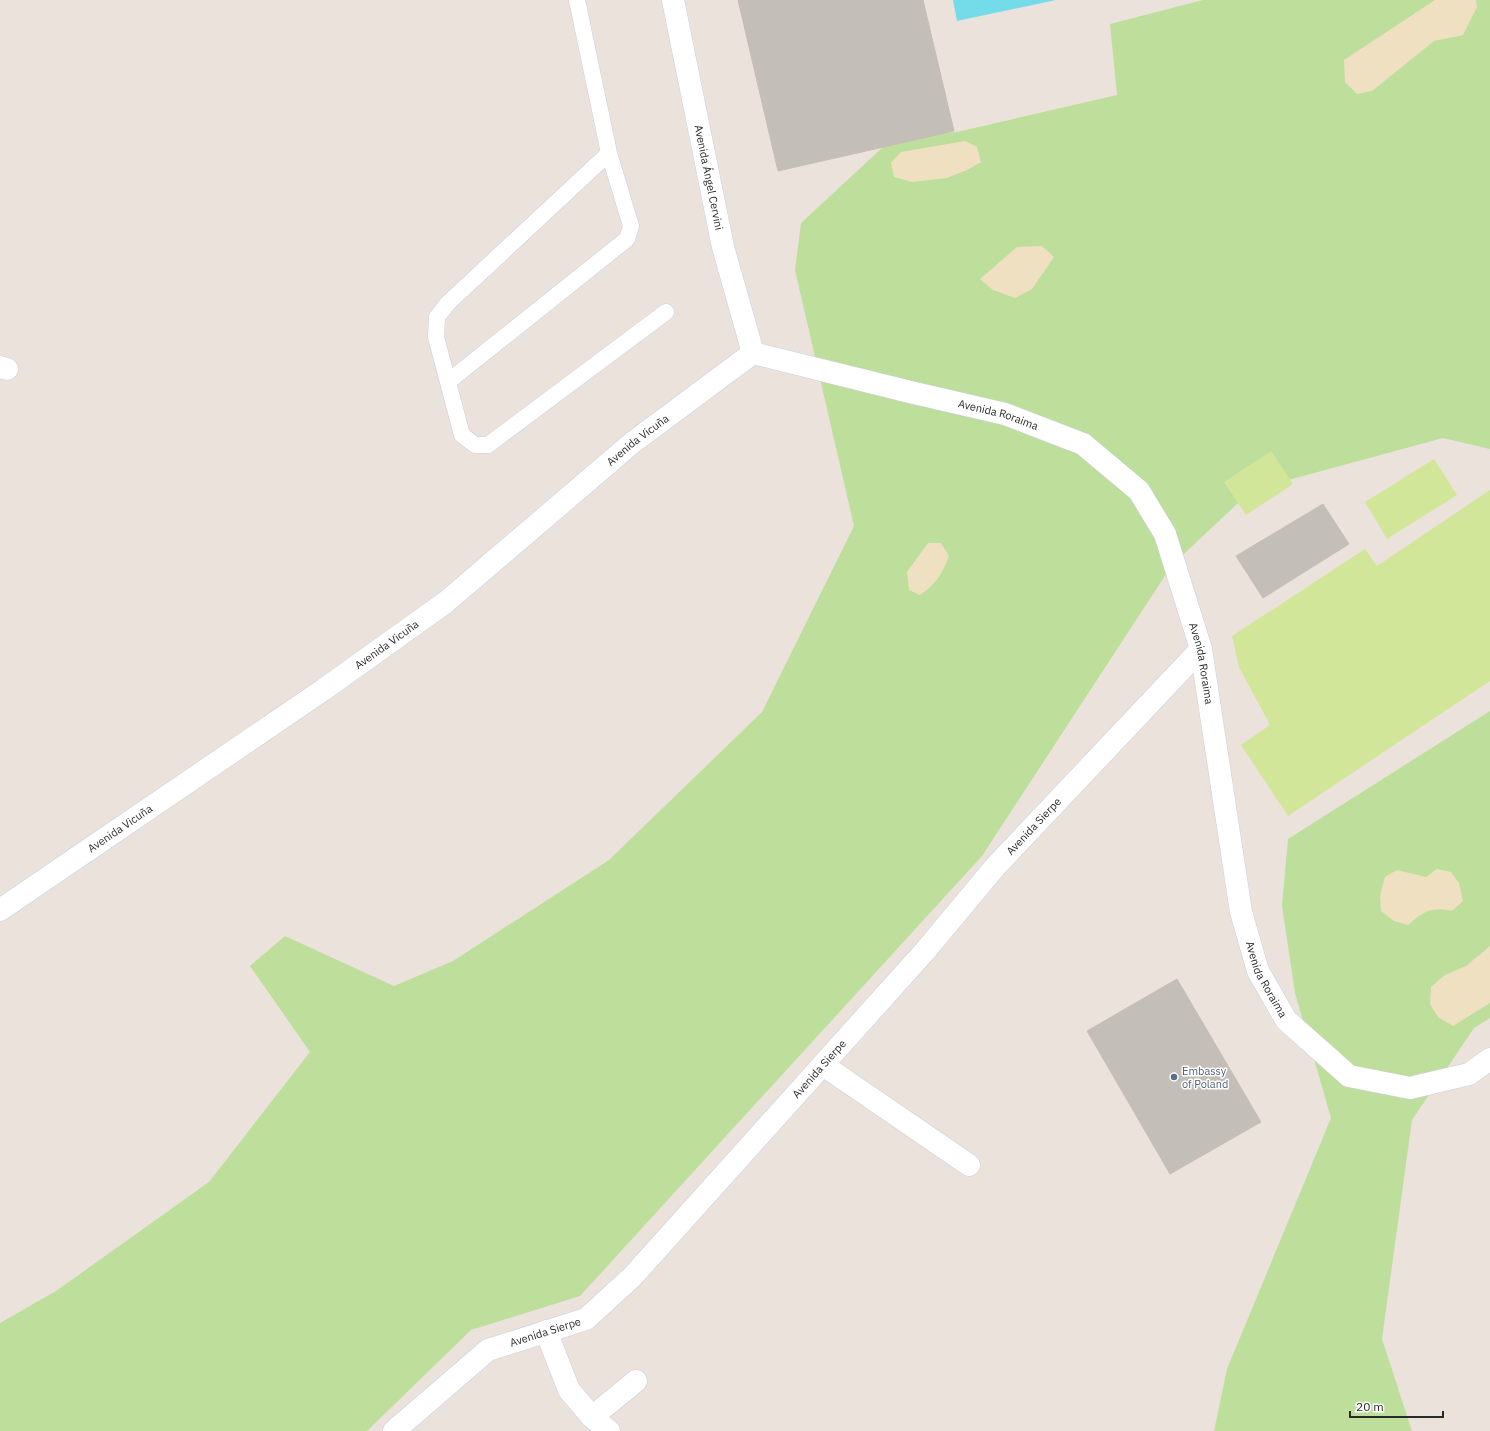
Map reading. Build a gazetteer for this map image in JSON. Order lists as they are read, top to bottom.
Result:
{
  "streets": {
    "street": [
      "Avenida Ángel Cervini",
      "Avenida Roraima",
      "Avenida Vicuña",
      "Avenida Sierpe"
    ]
  },
  "crossings": [
    ["Avenida Ángel Cervini", "Avenida Roraima"],
    ["Avenida Ángel Cervini", "Avenida Vicuña"],
    ["Avenida Roraima", "Avenida Vicuña"],
    ["Avenida Roraima", "Avenida Sierpe"]
  ],
  "places": ["Embassy of Poland"],
  "scale_bar": "20 m"
}
